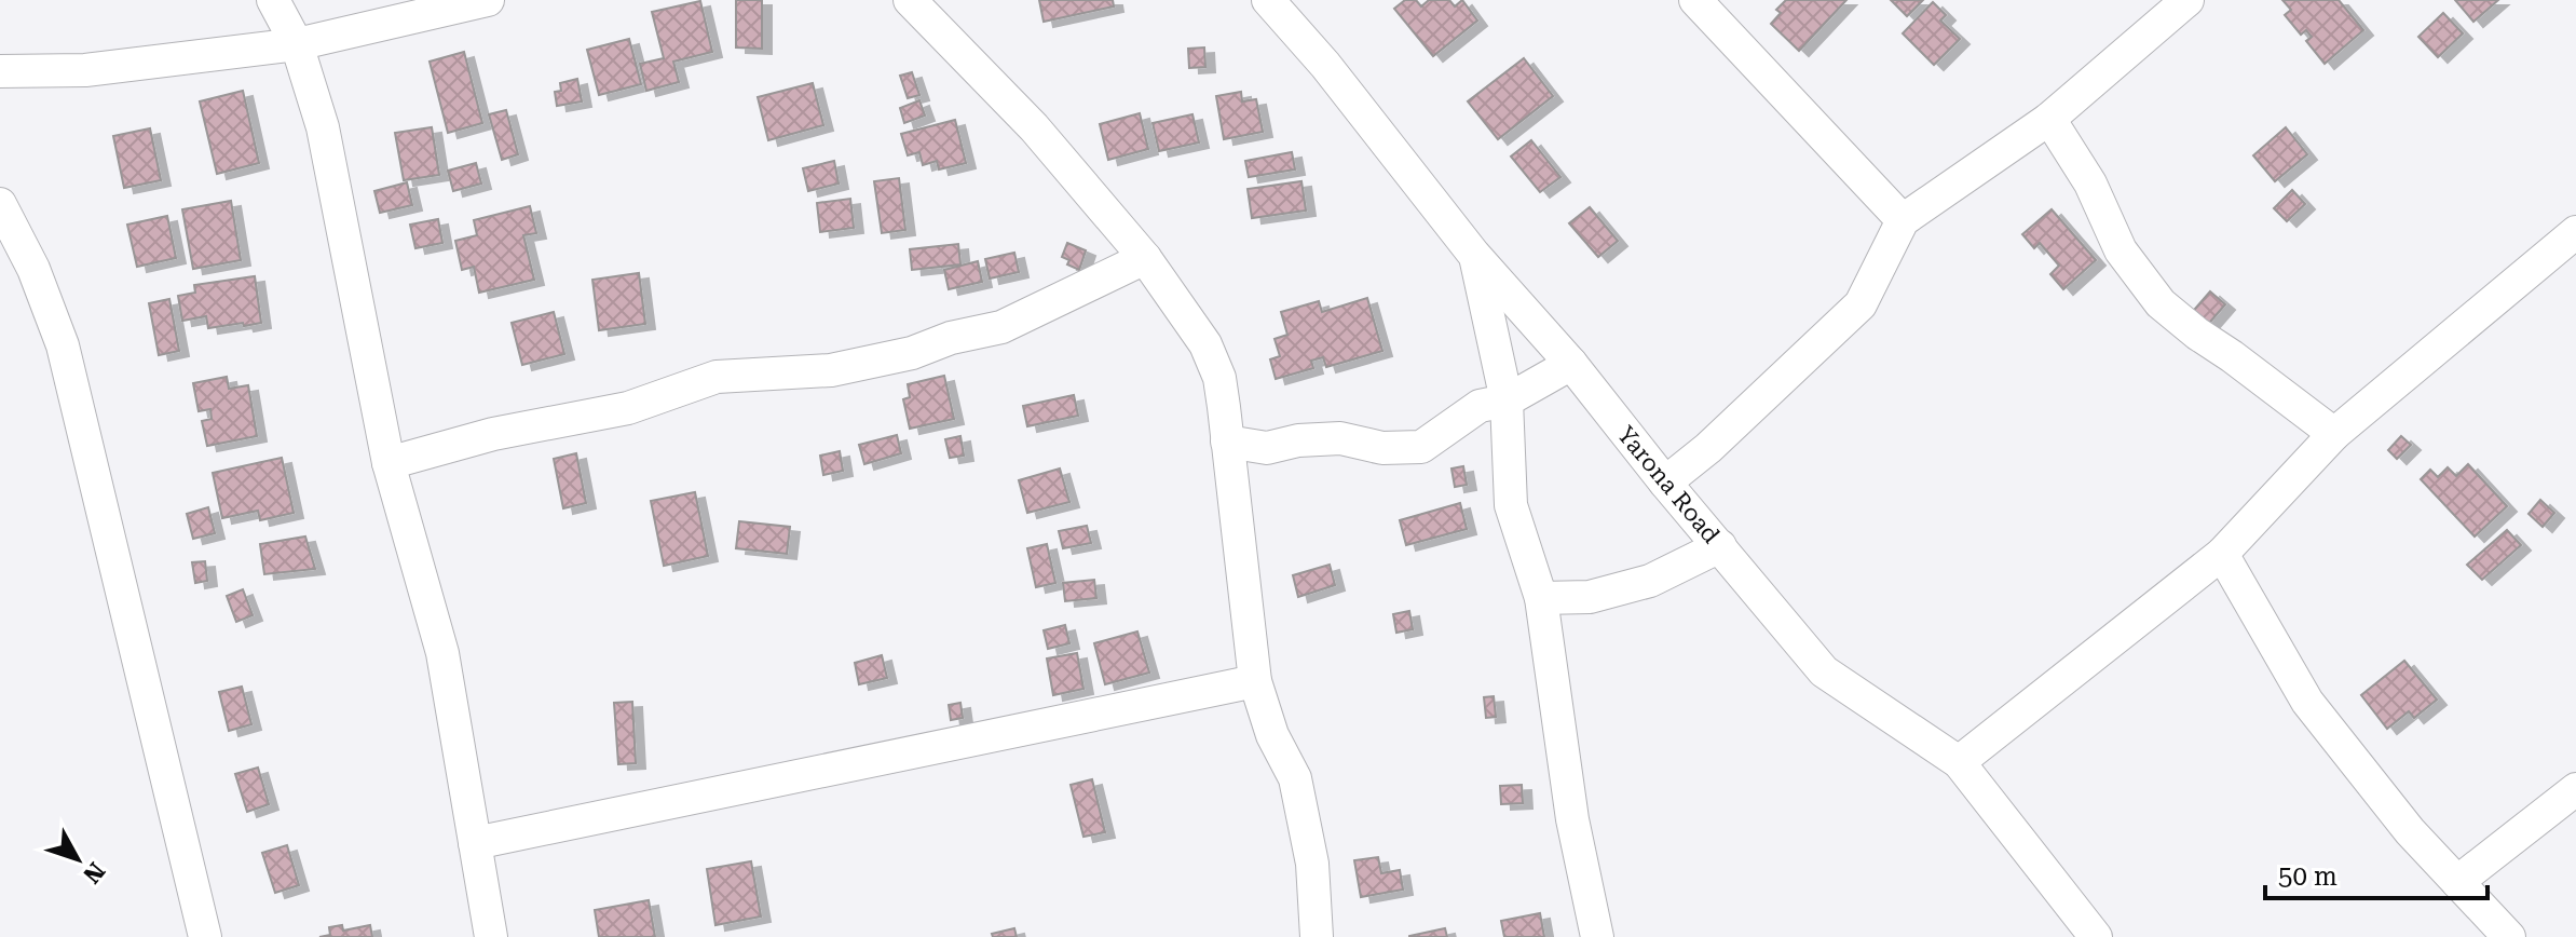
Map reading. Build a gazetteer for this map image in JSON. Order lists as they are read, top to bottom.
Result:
{
  "streets": {
    "street": ["Yarona Road"]
  },
  "scale_bar": "50 m",
  "north": "bottom right"
}
